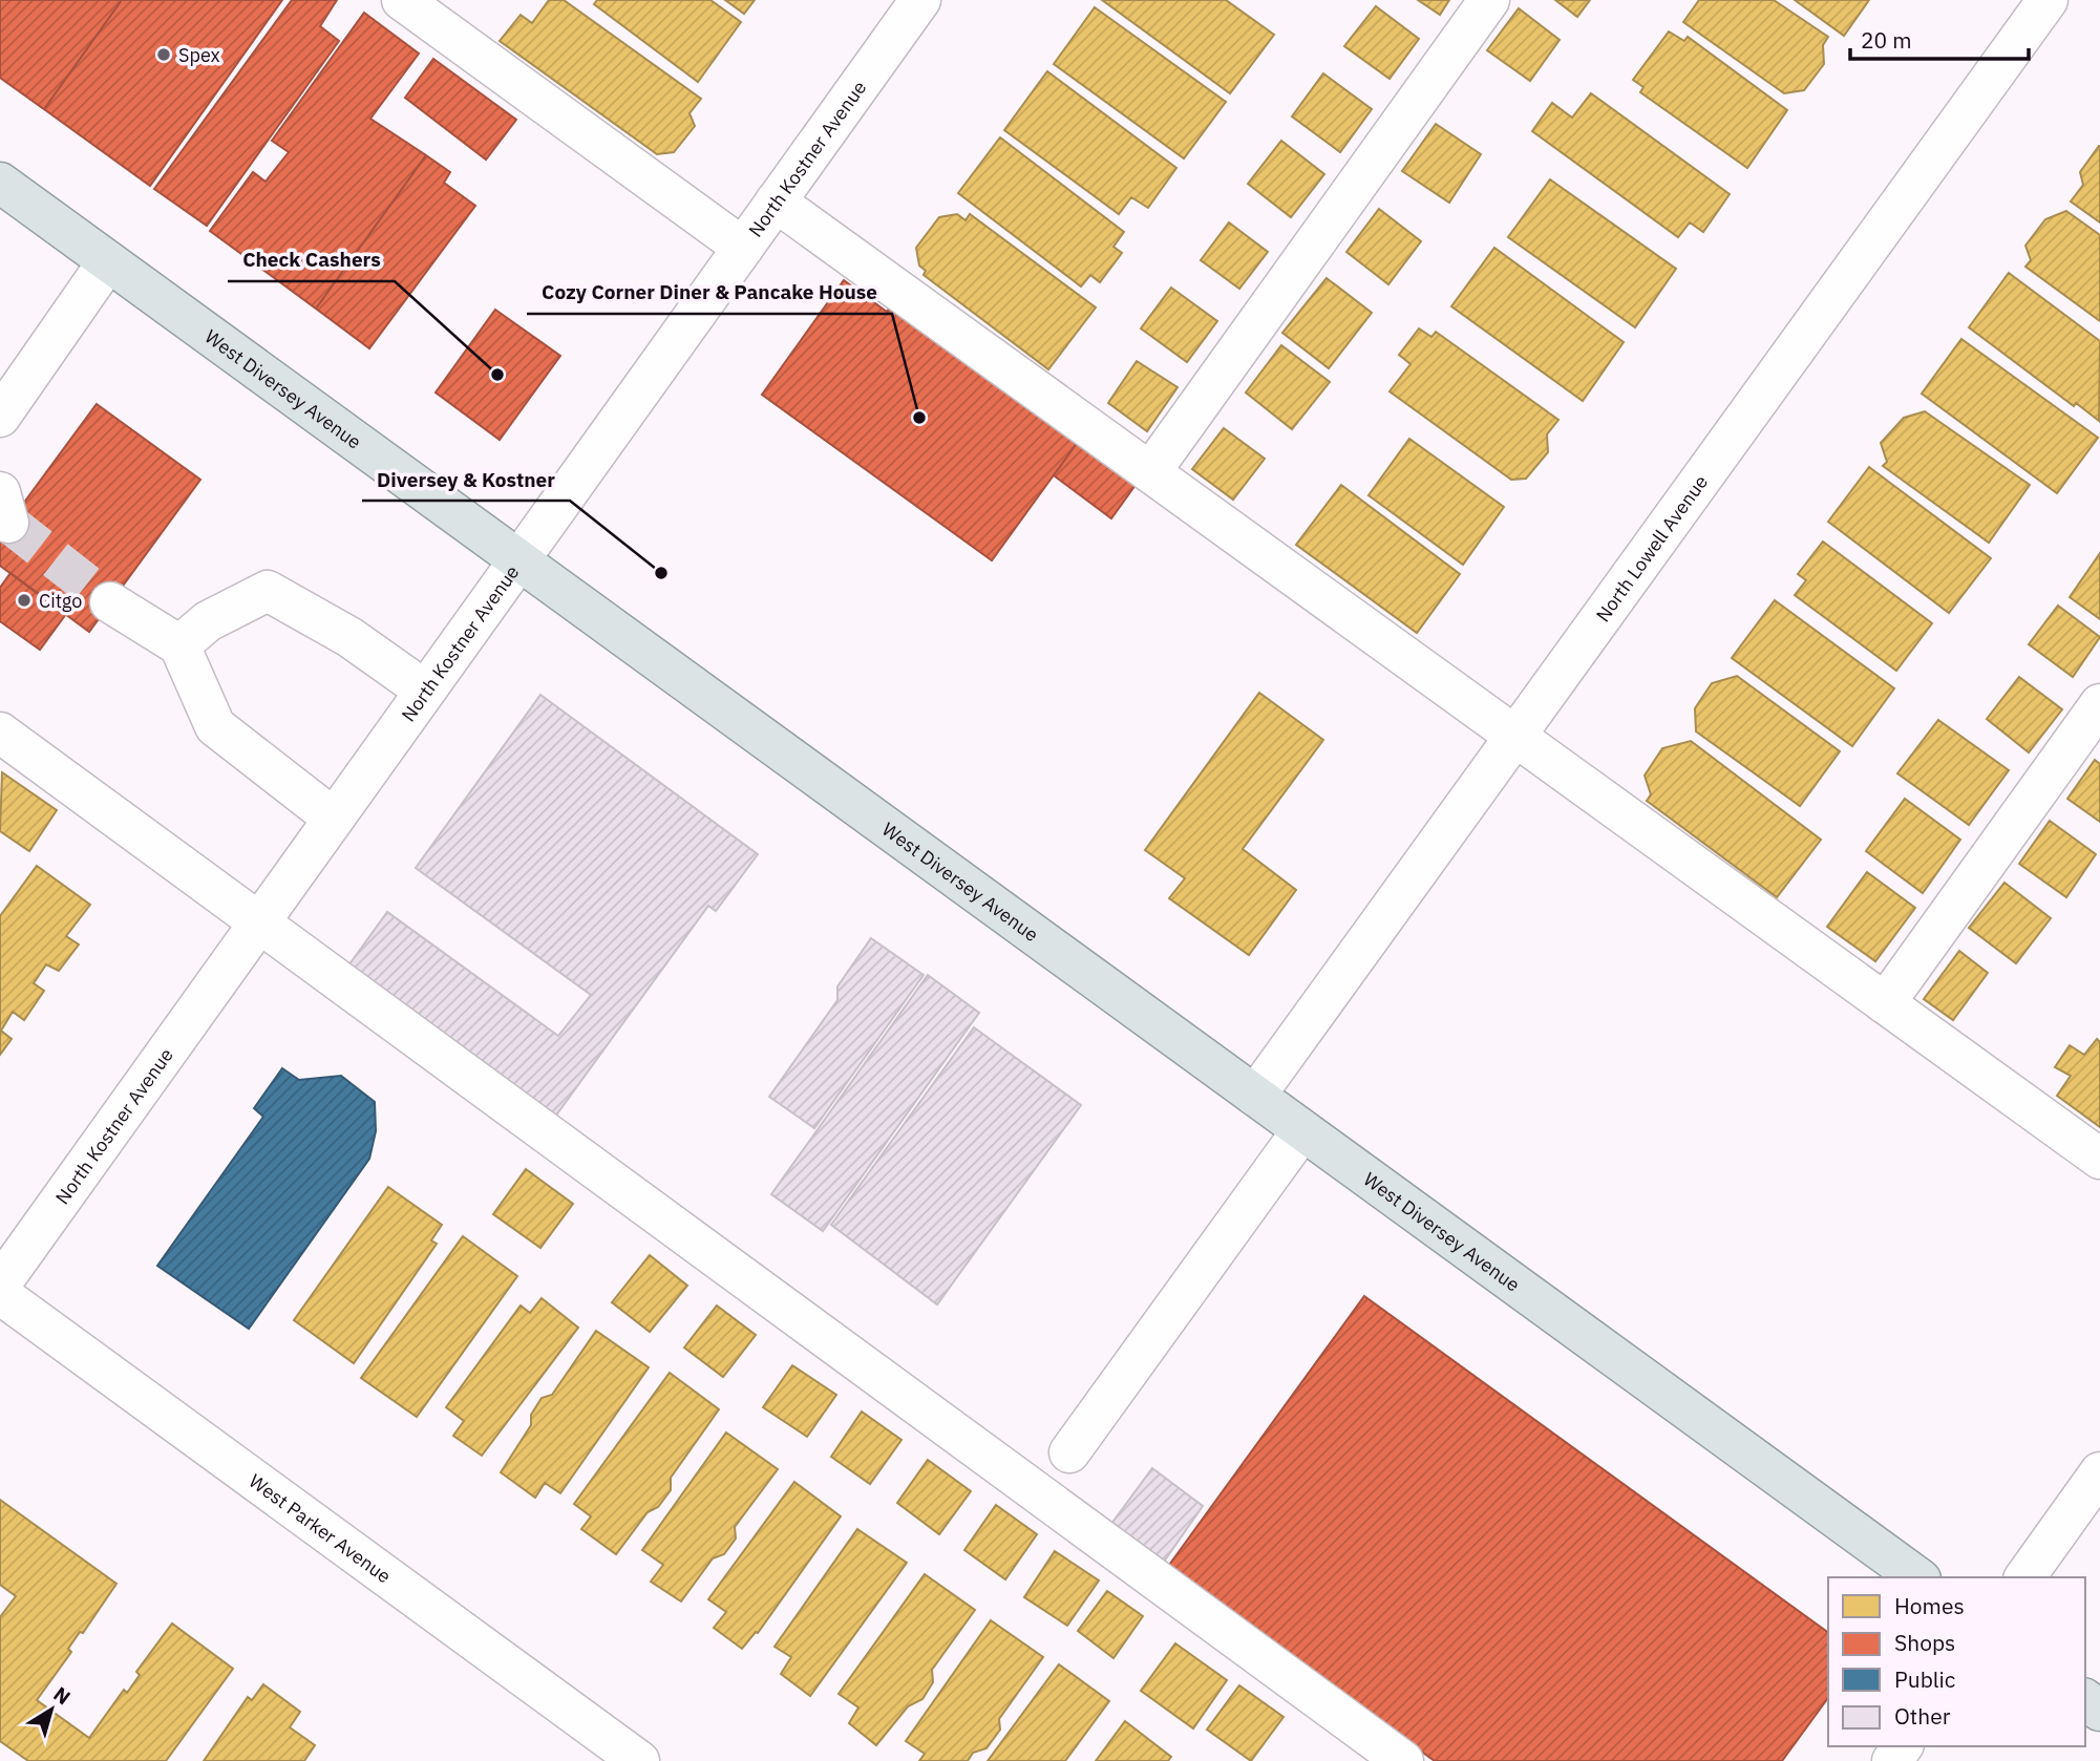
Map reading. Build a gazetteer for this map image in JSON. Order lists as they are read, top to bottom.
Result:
{
  "streets": {
    "main road": ["West Diversey Avenue"],
    "street": ["North Kostner Avenue", "North Lowell Avenue", "West Parker Avenue"]
  },
  "crossings": [
    ["North Kostner Avenue", "West Diversey Avenue"],
    ["West Diversey Avenue", "North Lowell Avenue"]
  ],
  "places": [
    "Spex",
    "Check Cashers",
    "Cozy Corner Diner & Pancake House",
    "Diversey & Kostner",
    "Citgo"
  ],
  "legend": [
    "Homes",
    "Shops",
    "Public",
    "Other"
  ],
  "scale_bar": "20 m",
  "north": "top right"
}
